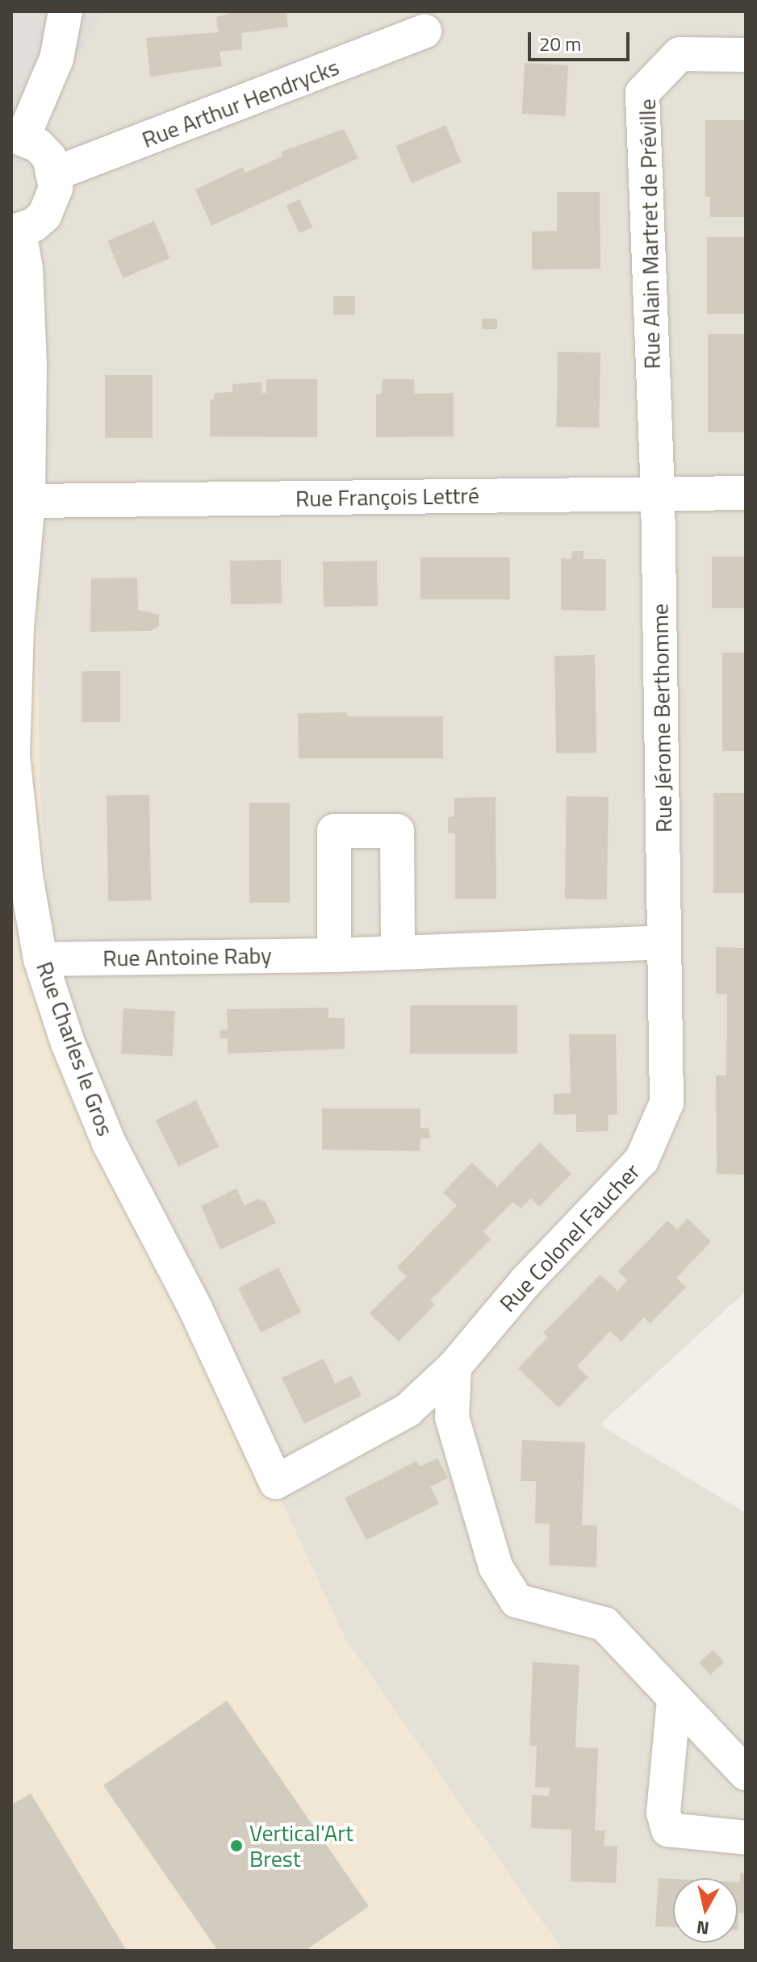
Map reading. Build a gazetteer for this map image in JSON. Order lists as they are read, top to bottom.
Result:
{
  "streets": {
    "street": [
      "Rue Arthur Hendrycks",
      "Rue Alain Martret de Préville",
      "Rue François Lettré",
      "Rue Jérome Berthomme",
      "Rue Antoine Raby",
      "Rue Charles le Gros",
      "Rue Colonel Faucher"
    ]
  },
  "crossings": [
    ["Rue Alain Martret de Préville", "Rue François Lettré"],
    ["Rue Alain Martret de Préville", "Rue Jérome Berthomme"],
    ["Rue François Lettré", "Rue Jérome Berthomme"],
    ["Rue François Lettré", "Rue Charles le Gros"],
    ["Rue Jérome Berthomme", "Rue Antoine Raby"],
    ["Rue Jérome Berthomme", "Rue Colonel Faucher"],
    ["Rue Antoine Raby", "Rue Charles le Gros"],
    ["Rue Antoine Raby", "Rue Colonel Faucher"],
    ["Rue Charles le Gros", "Rue Colonel Faucher"]
  ],
  "places": ["Vertical'Art Brest"],
  "scale_bar": "20 m",
  "north": "bottom"
}
